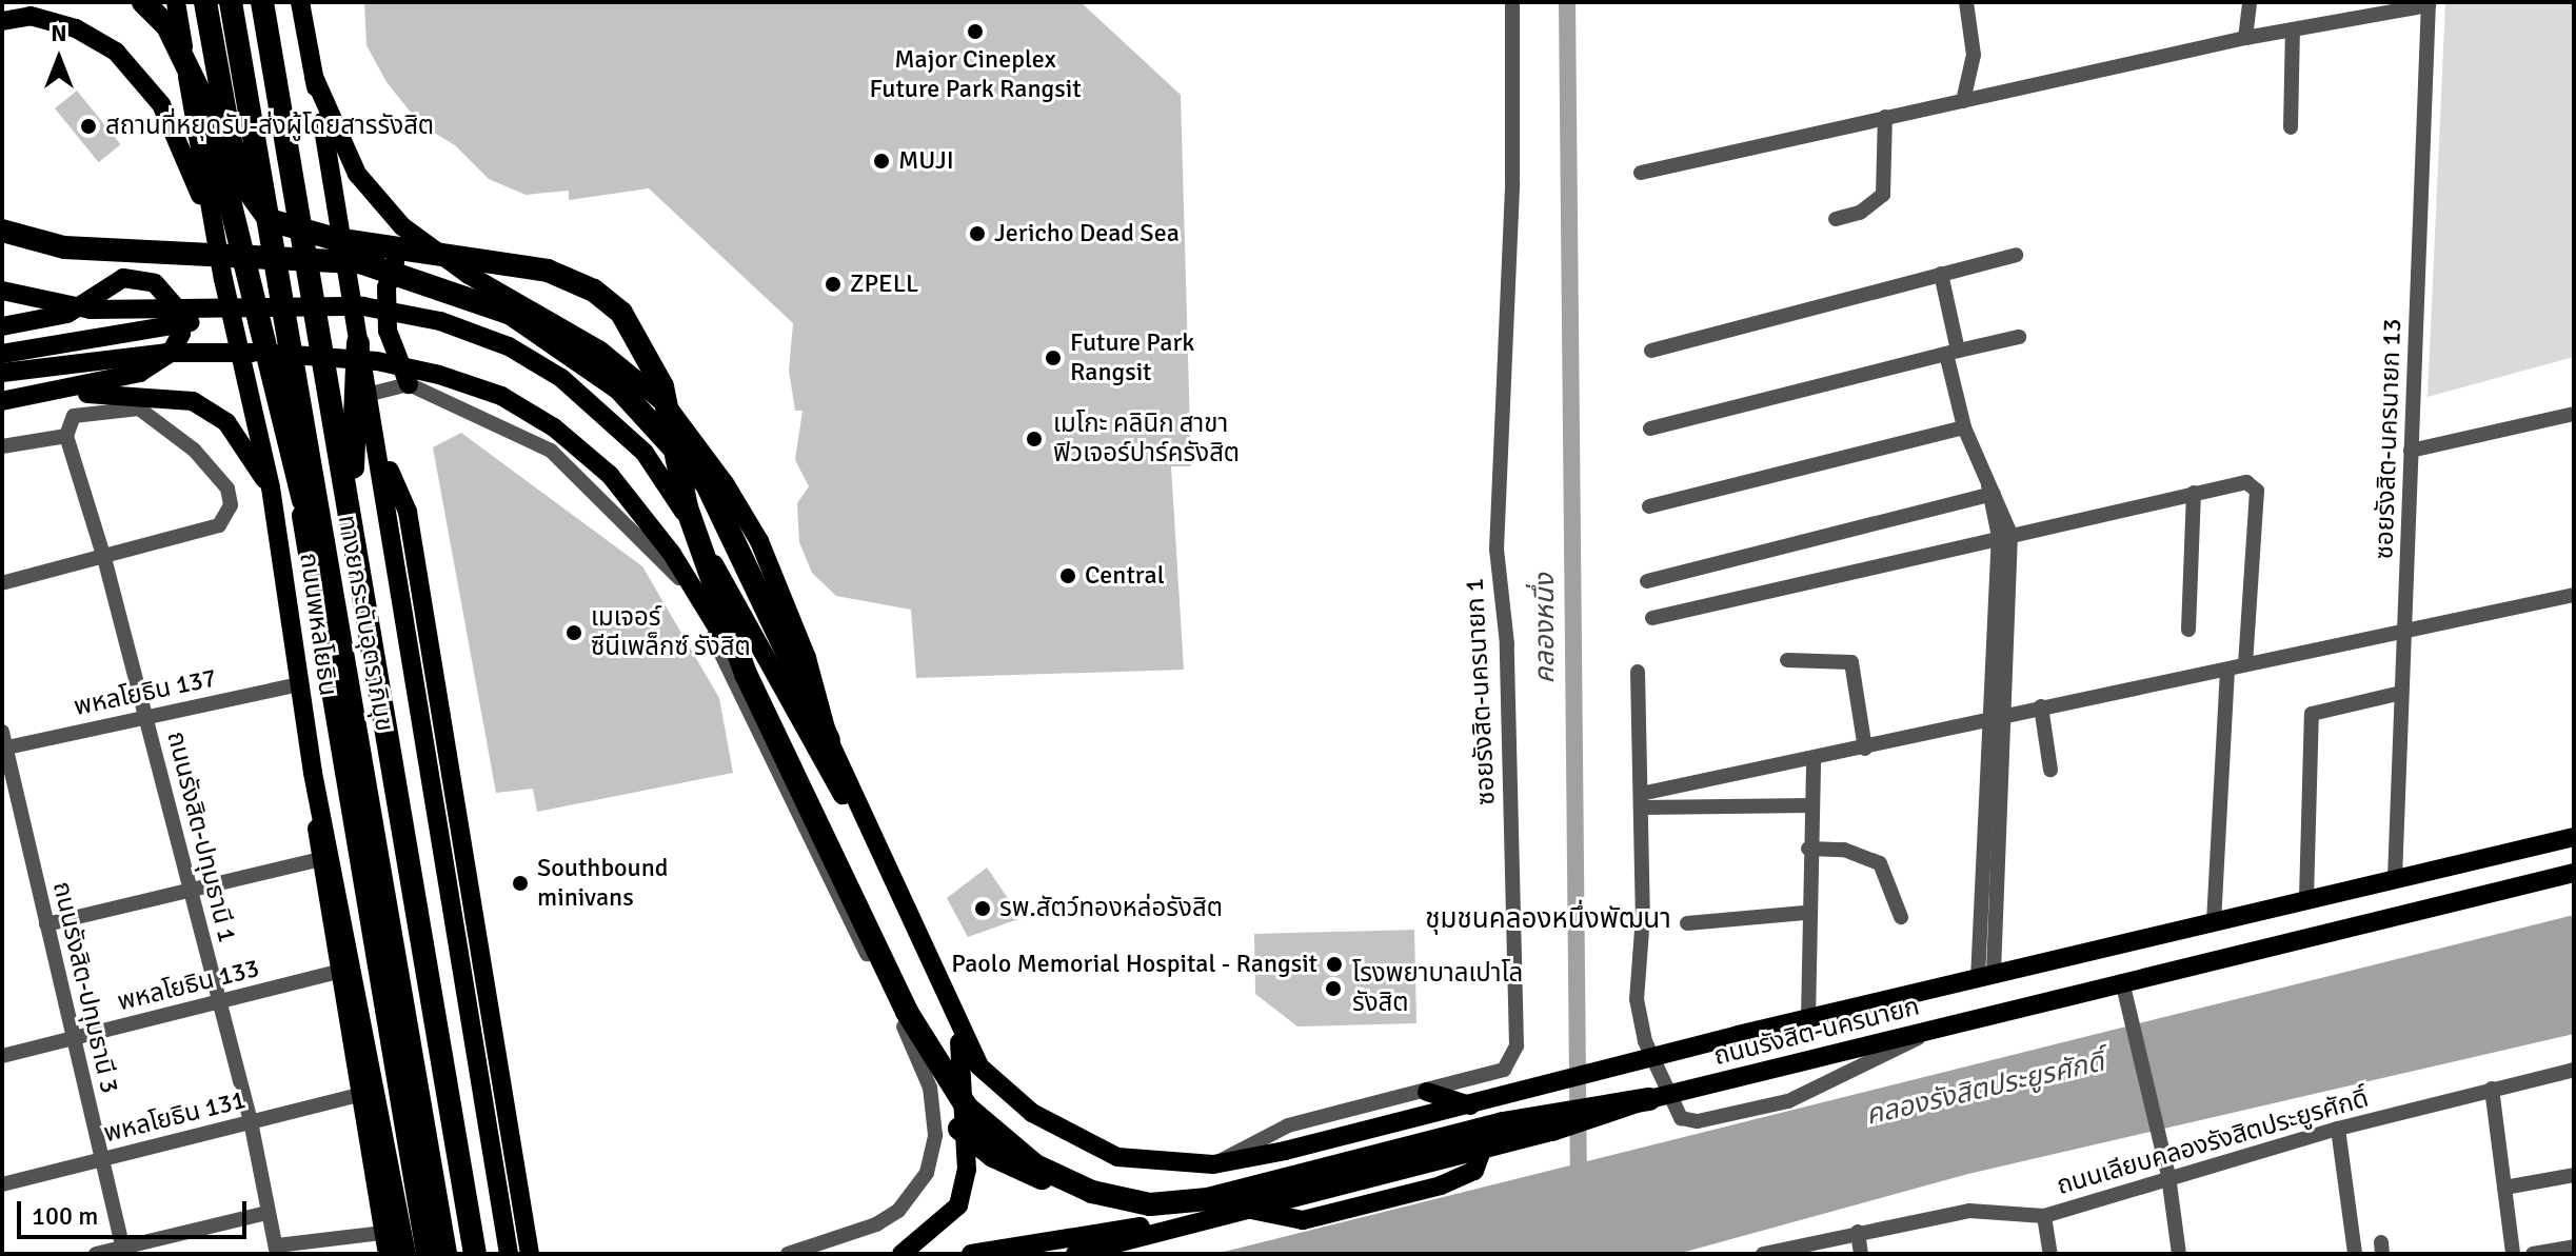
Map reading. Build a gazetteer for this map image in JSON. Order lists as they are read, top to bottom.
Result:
{
  "streets": {
    "highway": ["ทางยกระดับอุตราภิมุข", "ถนนพหลโยธิน"],
    "main road": ["ถนนรังสิต-นครนายก"],
    "street": [
      "ซอยรังสิต-นครนายก 13",
      "ซอยรังสิต-นครนายก 1",
      "พหลโยธิน 137",
      "ถนนรังสิต-ปทุมธานี 1",
      "พหลโยธิน 133",
      "ถนนรังสิต-ปทุมธานี 3",
      "พหลโยธิน 131",
      "ถนนเลียบคลองรังสิตประยูรศักดิ์"
    ]
  },
  "crossings": [
    ["ซอยรังสิต-นครนายก 13", "ถนนรังสิต-นครนายก"],
    ["ถนนพหลโยธิน", "พหลโยธิน 137"],
    ["ซอยรังสิต-นครนายก 1", "ถนนรังสิต-นครนายก"],
    ["พหลโยธิน 137", "ถนนรังสิต-ปทุมธานี 1"],
    ["พหลโยธิน 137", "ถนนรังสิต-ปทุมธานี 3"],
    ["ถนนรังสิต-ปทุมธานี 1", "พหลโยธิน 133"],
    ["ถนนรังสิต-ปทุมธานี 1", "พหลโยธิน 131"],
    ["พหลโยธิน 133", "ถนนรังสิต-ปทุมธานี 3"],
    ["ถนนรังสิต-ปทุมธานี 3", "พหลโยธิน 131"]
  ],
  "districts": ["ชุมชนคลองหนึ่งพัฒนา"],
  "water": ["คลองหนึ่ง", "คลองรังสิตประยูรศักดิ์"],
  "places": [
    "Major Cineplex Future Park Rangsit",
    "สถานที่หยุดรับ-ส่งผู้โดยสารรังสิต",
    "MUJI",
    "Jericho Dead Sea",
    "ZPELL",
    "Future Park Rangsit",
    "เมโกะ คลินิก สาขา ฟิวเจอร์ปาร์ครังสิต",
    "Central",
    "เมเจอร์ ซีนีเพล็กซ์ รังสิต",
    "Southbound minivans",
    "รพ.สัตว์ทองหล่อรังสิต",
    "Paolo Memorial Hospital - Rangsit",
    "โรงพยาบาลเปาโล รังสิต"
  ],
  "scale_bar": "100 m",
  "north": "top"
}
